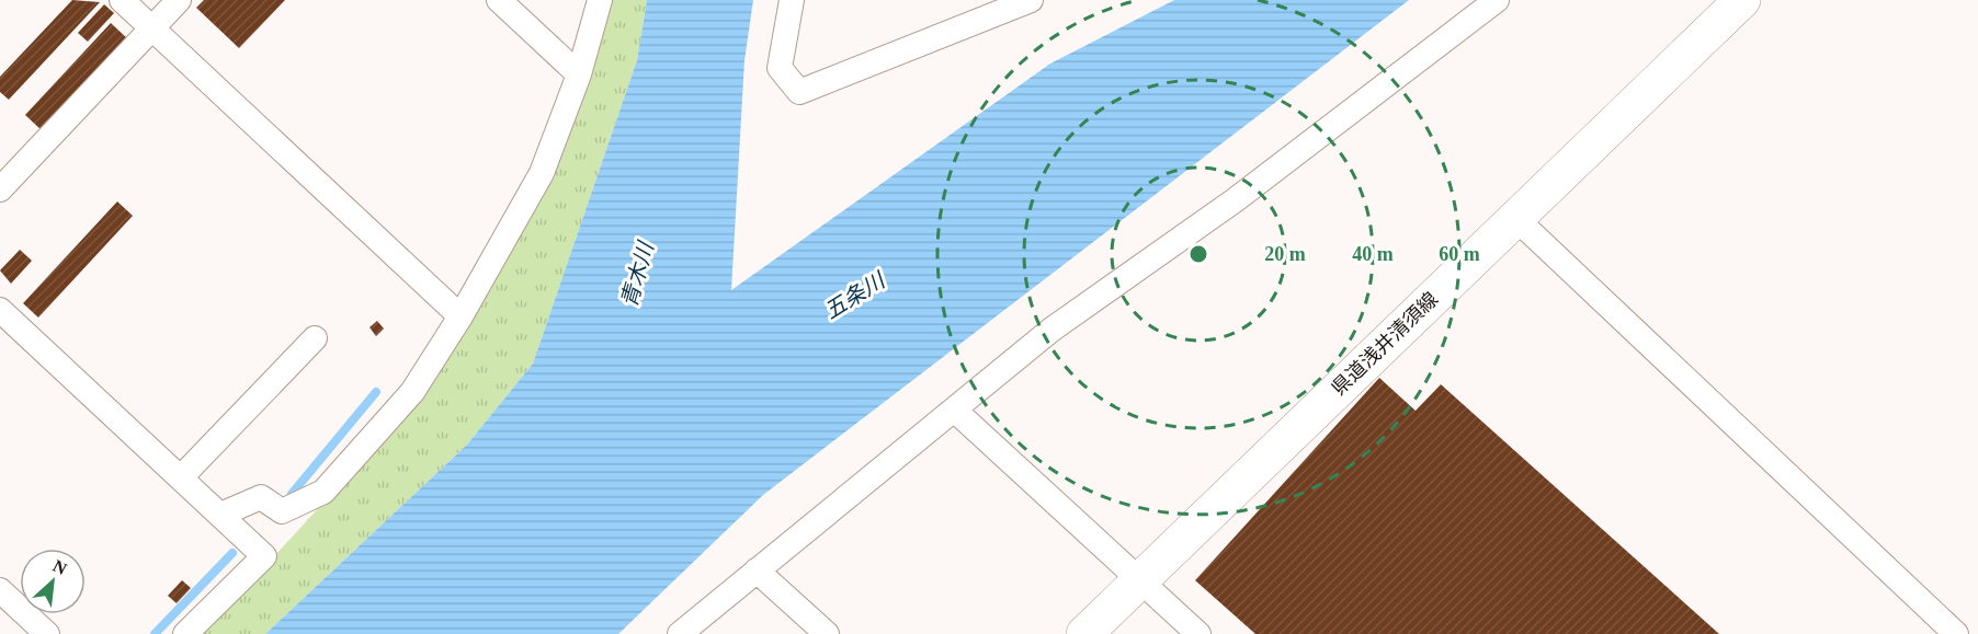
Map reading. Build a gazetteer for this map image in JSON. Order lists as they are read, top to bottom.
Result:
{
  "streets": {
    "main road": ["県道浅井清須線"]
  },
  "water": ["青木川", "五条川"],
  "north": "top right",
  "rings": ["20 m", "40 m", "60 m"]
}
